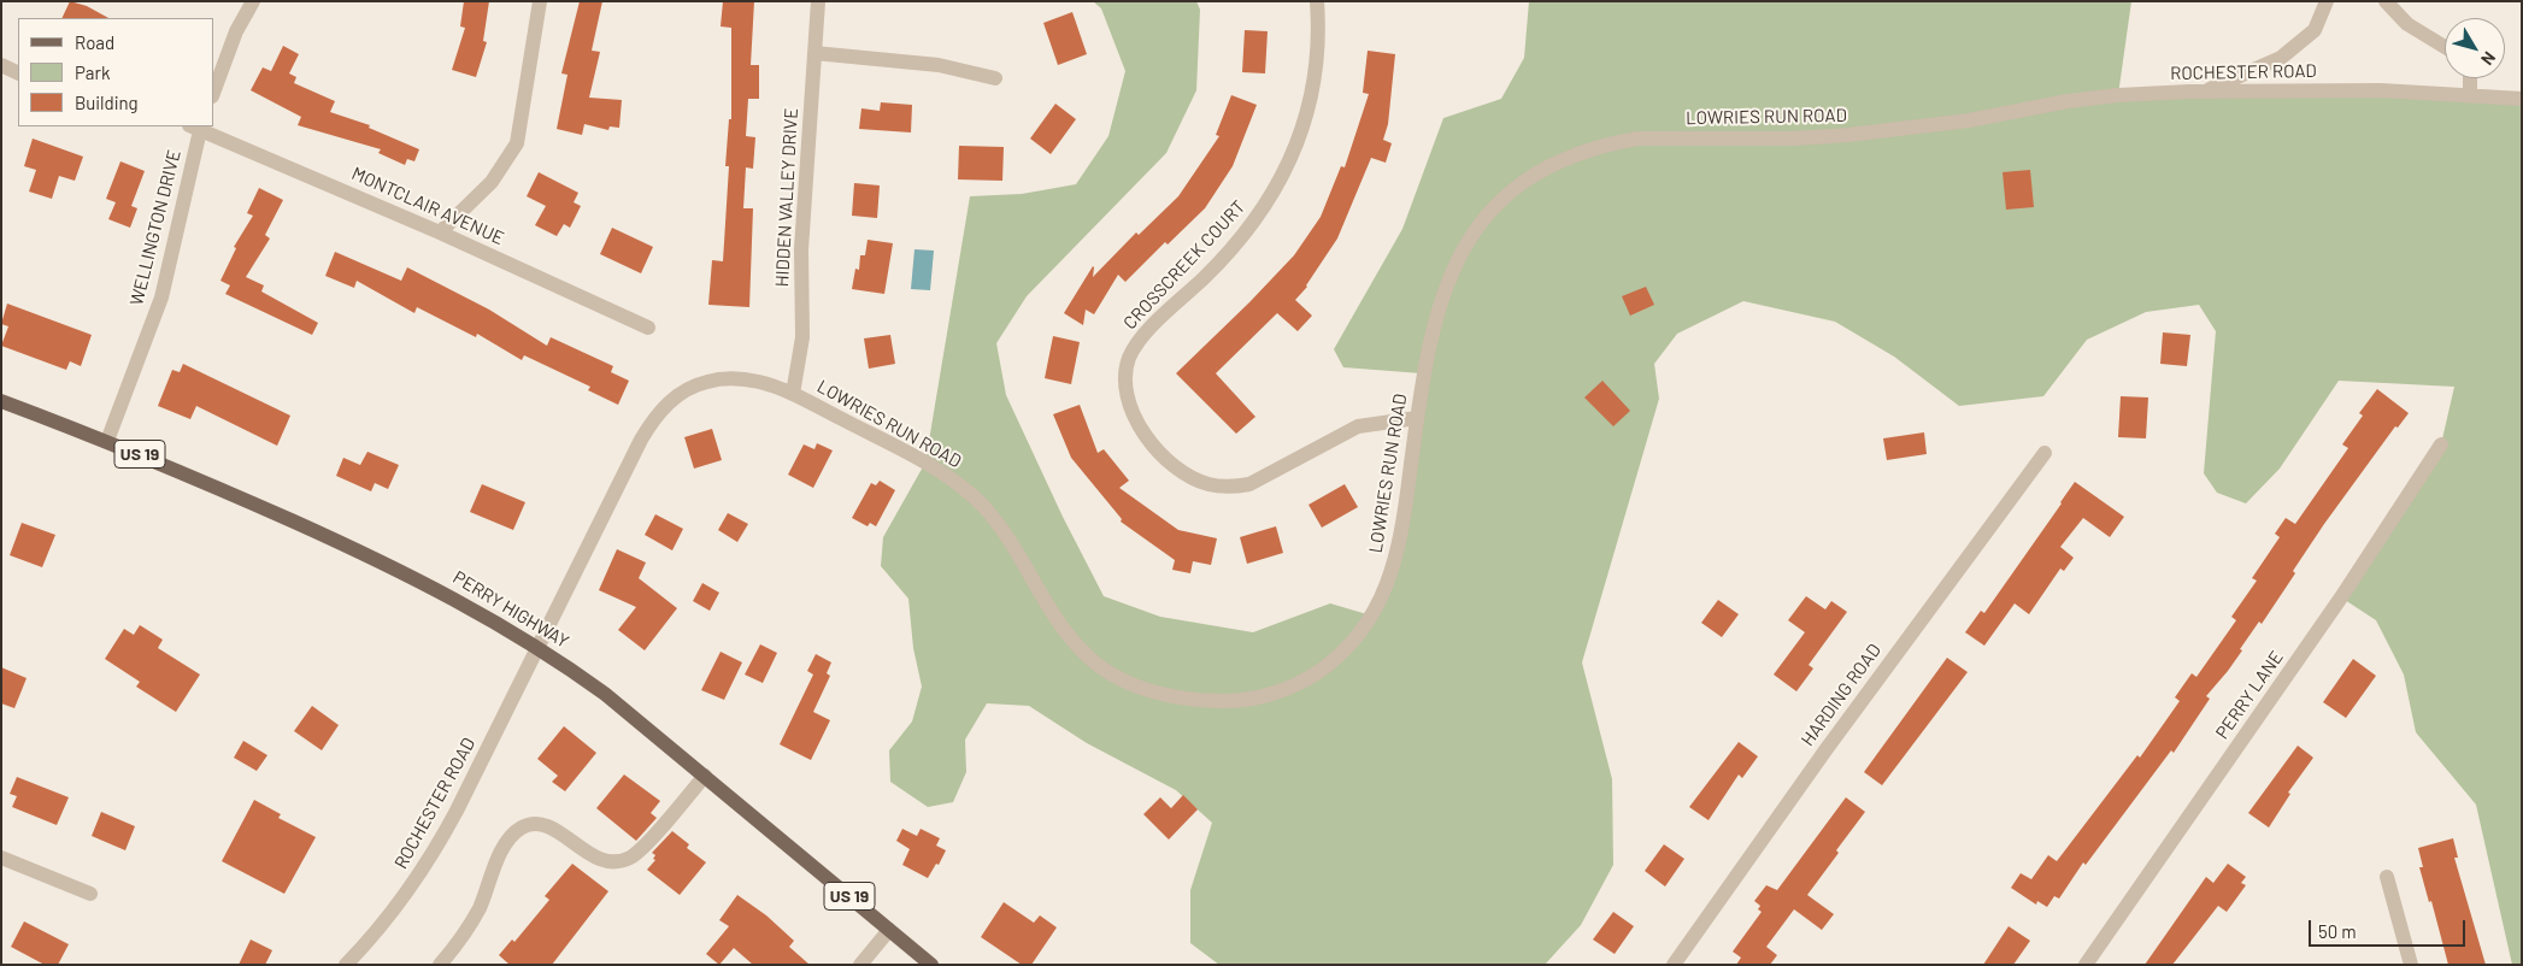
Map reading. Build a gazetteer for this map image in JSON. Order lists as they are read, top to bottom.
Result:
{
  "streets": {
    "main road": ["US 19", "PERRY HIGHWAY"],
    "street": [
      "ROCHESTER ROAD",
      "LOWRIES RUN ROAD",
      "HIDDEN VALLEY DRIVE",
      "MONTCLAIR AVENUE",
      "WELLINGTON DRIVE",
      "CROSSCREEK COURT",
      "HARDING ROAD",
      "PERRY LANE"
    ]
  },
  "crossings": [
    ["ROCHESTER ROAD", "LOWRIES RUN ROAD"],
    ["ROCHESTER ROAD", "PERRY HIGHWAY"],
    ["LOWRIES RUN ROAD", "HIDDEN VALLEY DRIVE"],
    ["LOWRIES RUN ROAD", "CROSSCREEK COURT"],
    ["LOWRIES RUN ROAD", "PERRY HIGHWAY"],
    ["MONTCLAIR AVENUE", "WELLINGTON DRIVE"],
    ["WELLINGTON DRIVE", "PERRY HIGHWAY"]
  ],
  "legend": ["Road", "Park", "Building"],
  "scale_bar": "50 m",
  "north": "bottom right"
}
